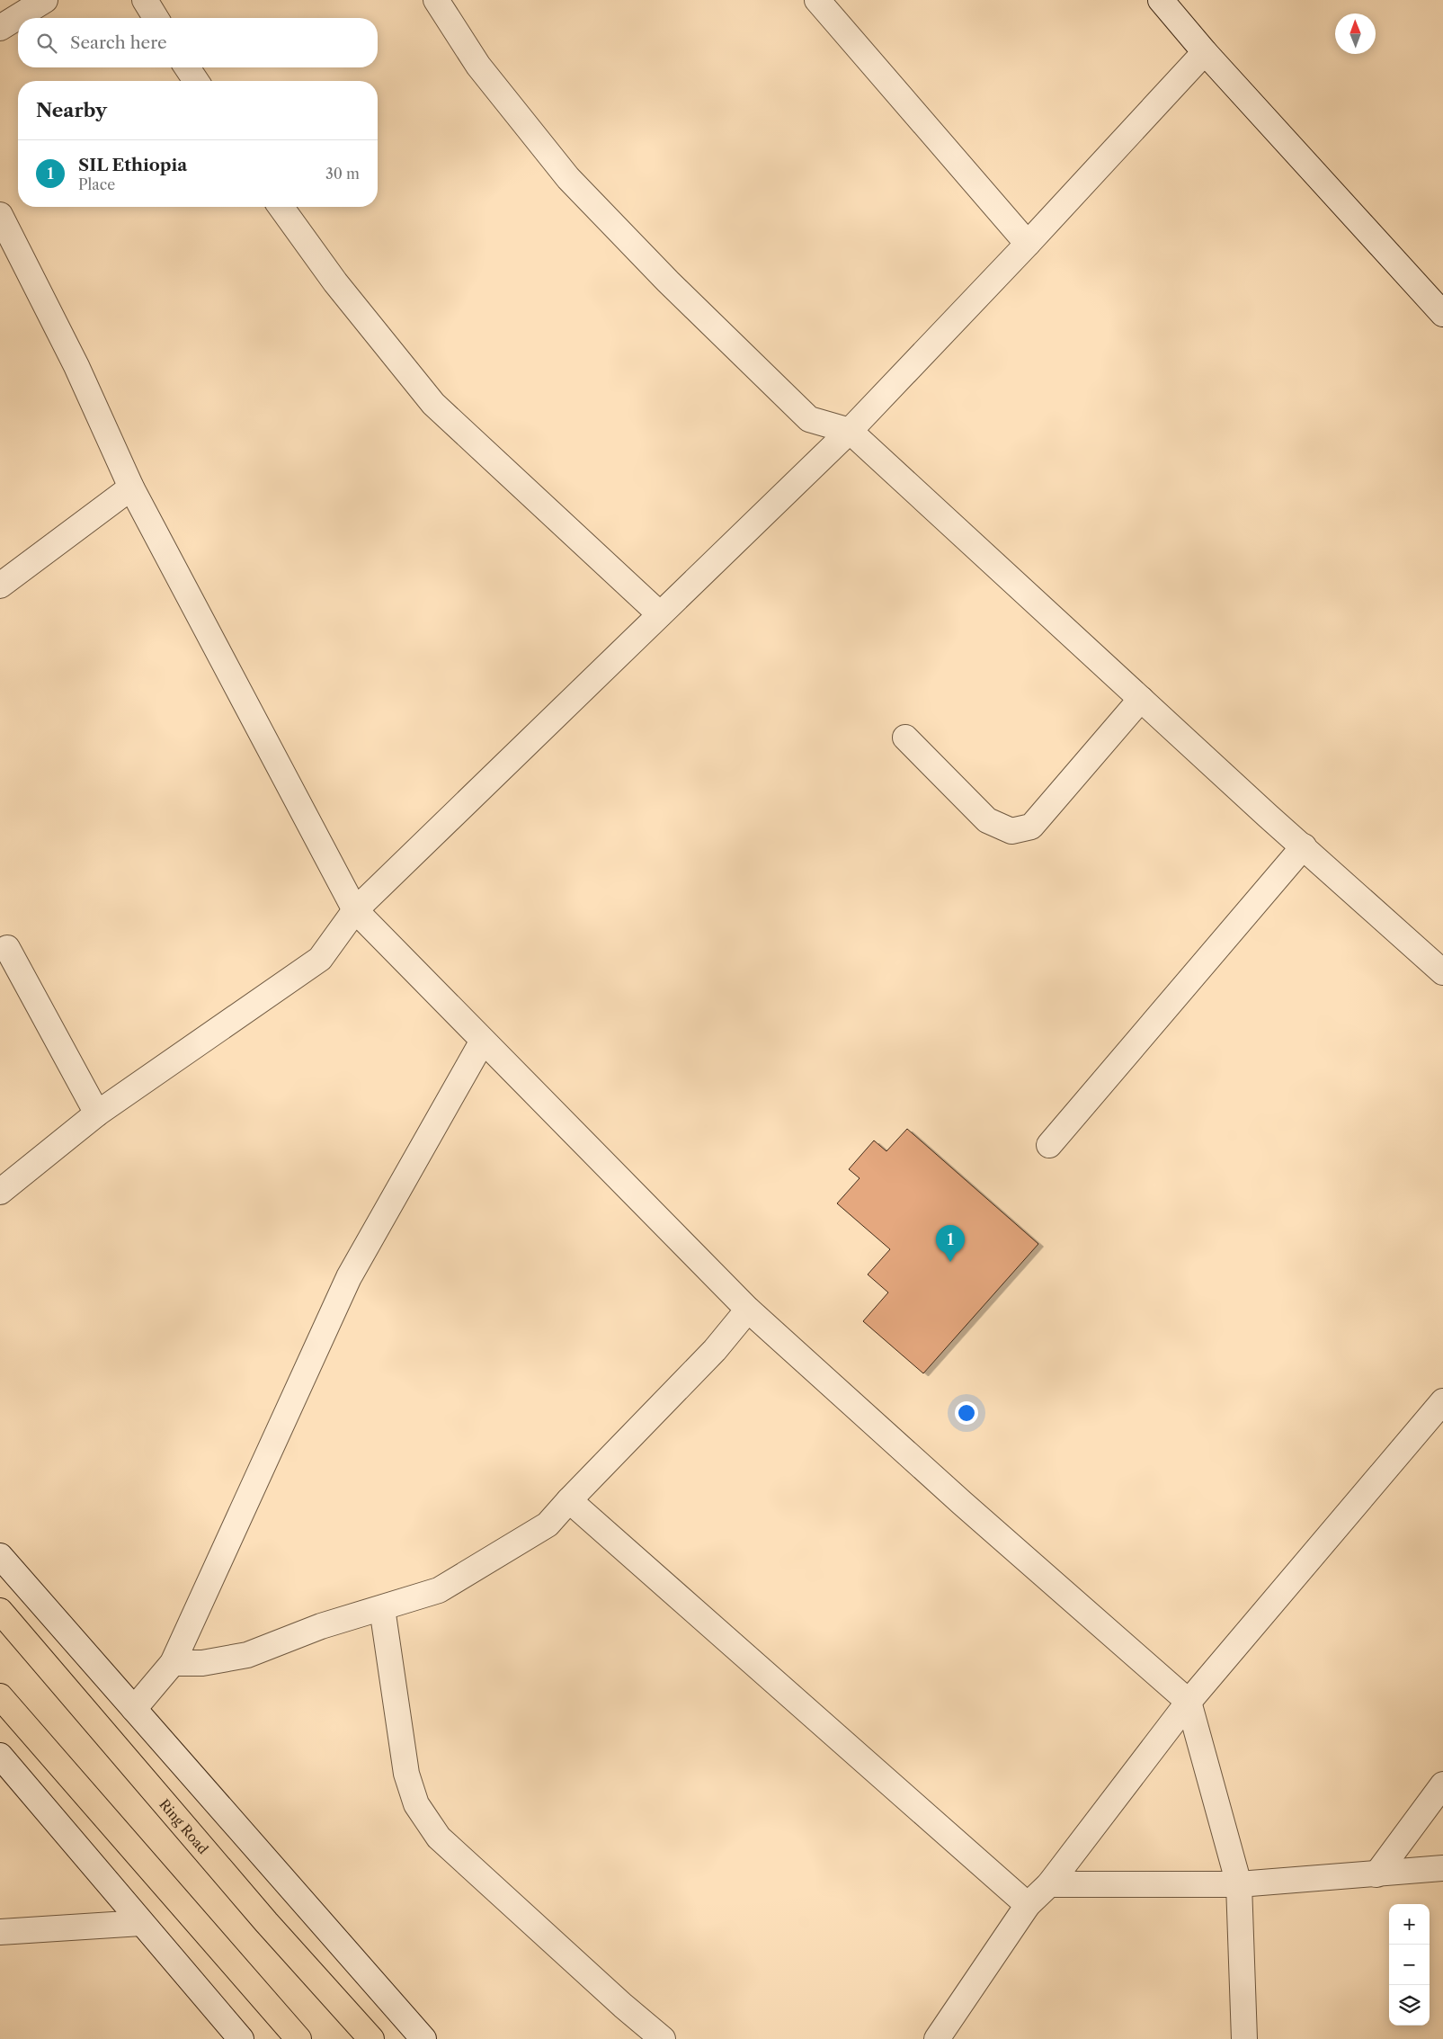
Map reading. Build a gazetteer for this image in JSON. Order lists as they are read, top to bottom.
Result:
{
  "streets": {
    "highway": ["Ring Road"]
  },
  "north": "top",
  "page": {
    "search": "Search here",
    "heading": "Nearby",
    "list": [
      {
        "mark": "1",
        "name": "SIL Ethiopia",
        "note": "Place",
        "value": "30 m"
      }
    ],
    "pins": "1",
    "map_buttons": ["+", "−"]
  }
}
